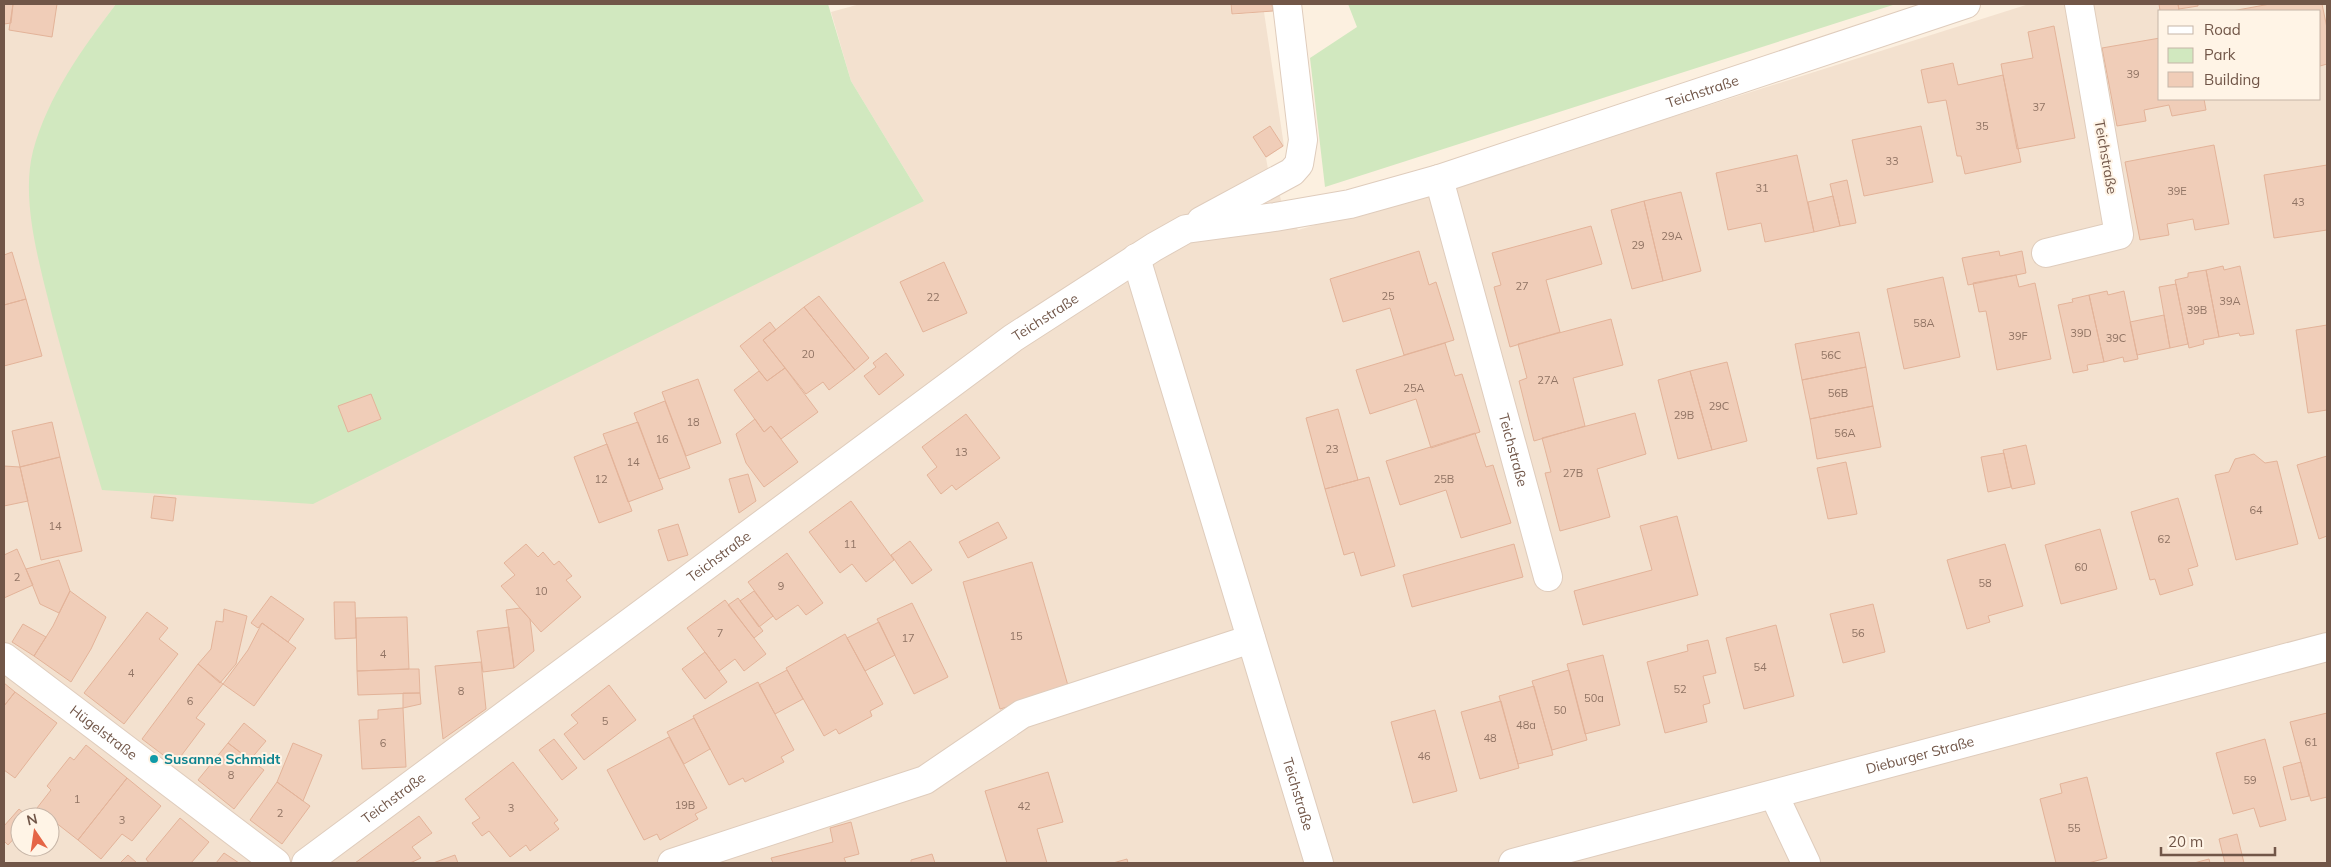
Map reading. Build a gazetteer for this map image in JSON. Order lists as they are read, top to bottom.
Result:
{
  "streets": {
    "street": ["Teichstraße", "Hügelstraße", "Dieburger Straße"]
  },
  "places": ["Susanne Schmidt"],
  "house_numbers": [
    "39",
    "37",
    "35",
    "33",
    "31",
    "39E",
    "43",
    "29A",
    "29",
    "27",
    "25",
    "22",
    "39A",
    "39B",
    "58A",
    "39D",
    "39F",
    "39C",
    "20",
    "56C",
    "27A",
    "25A",
    "56B",
    "29C",
    "29B",
    "18",
    "56A",
    "16",
    "23",
    "13",
    "14",
    "27B",
    "12",
    "25B",
    "64",
    "14",
    "62",
    "11",
    "60",
    "2",
    "58",
    "9",
    "10",
    "7",
    "56",
    "15",
    "17",
    "4",
    "54",
    "4",
    "52",
    "8",
    "50a",
    "6",
    "50",
    "5",
    "48a",
    "48",
    "61",
    "6",
    "46",
    "8",
    "59",
    "1",
    "19B",
    "42",
    "3",
    "2",
    "3",
    "55"
  ],
  "legend": ["Road", "Park", "Building"],
  "scale_bar": "20 m",
  "north": "top"
}
